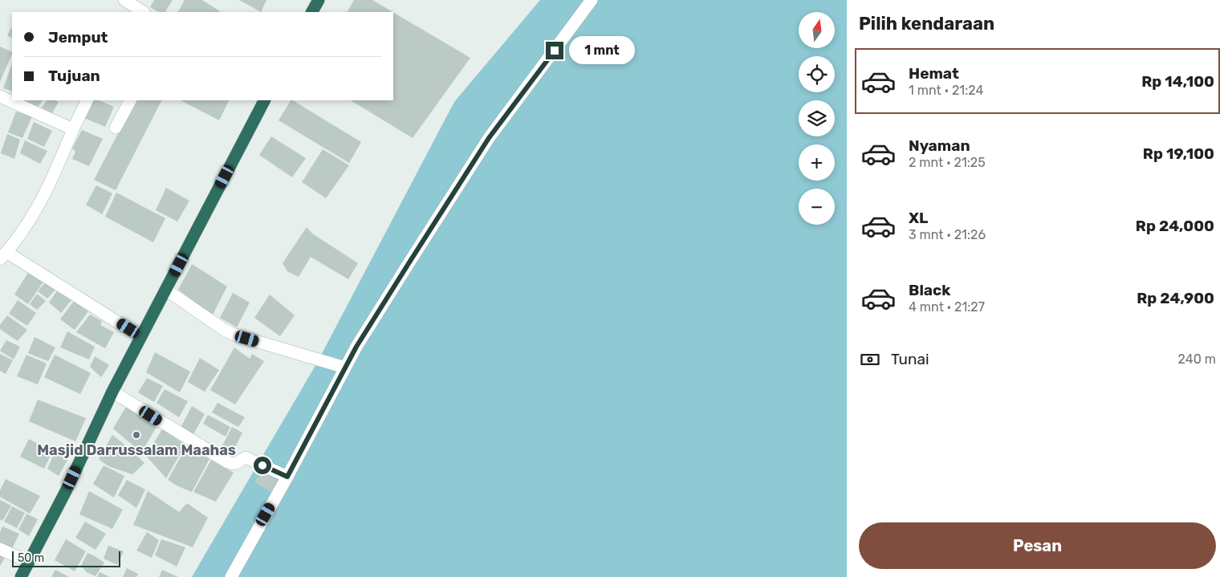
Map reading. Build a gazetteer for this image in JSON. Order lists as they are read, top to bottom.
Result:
{
  "places": ["Masjid Darrussalam Maahas"],
  "scale_bar": "50 m",
  "north": "top",
  "page": {
    "heading": "Pilih kendaraan",
    "map_buttons": ["+", "−"],
    "banner": ["Jemput", "Tujuan"],
    "bubble": "1 mnt",
    "list": [
      {
        "name": "Hemat",
        "note": "1 mnt · 21:24",
        "value": "Rp 14,100"
      },
      {
        "name": "Nyaman",
        "note": "2 mnt · 21:25",
        "value": "Rp 19,100"
      },
      {
        "name": "XL",
        "note": "3 mnt · 21:26",
        "value": "Rp 24,000"
      },
      {
        "name": "Black",
        "note": "4 mnt · 21:27",
        "value": "Rp 24,900"
      }
    ],
    "pay": ["Tunai", "240 m"],
    "buttons": "Pesan",
    "scale": "50 m"
  }
}
